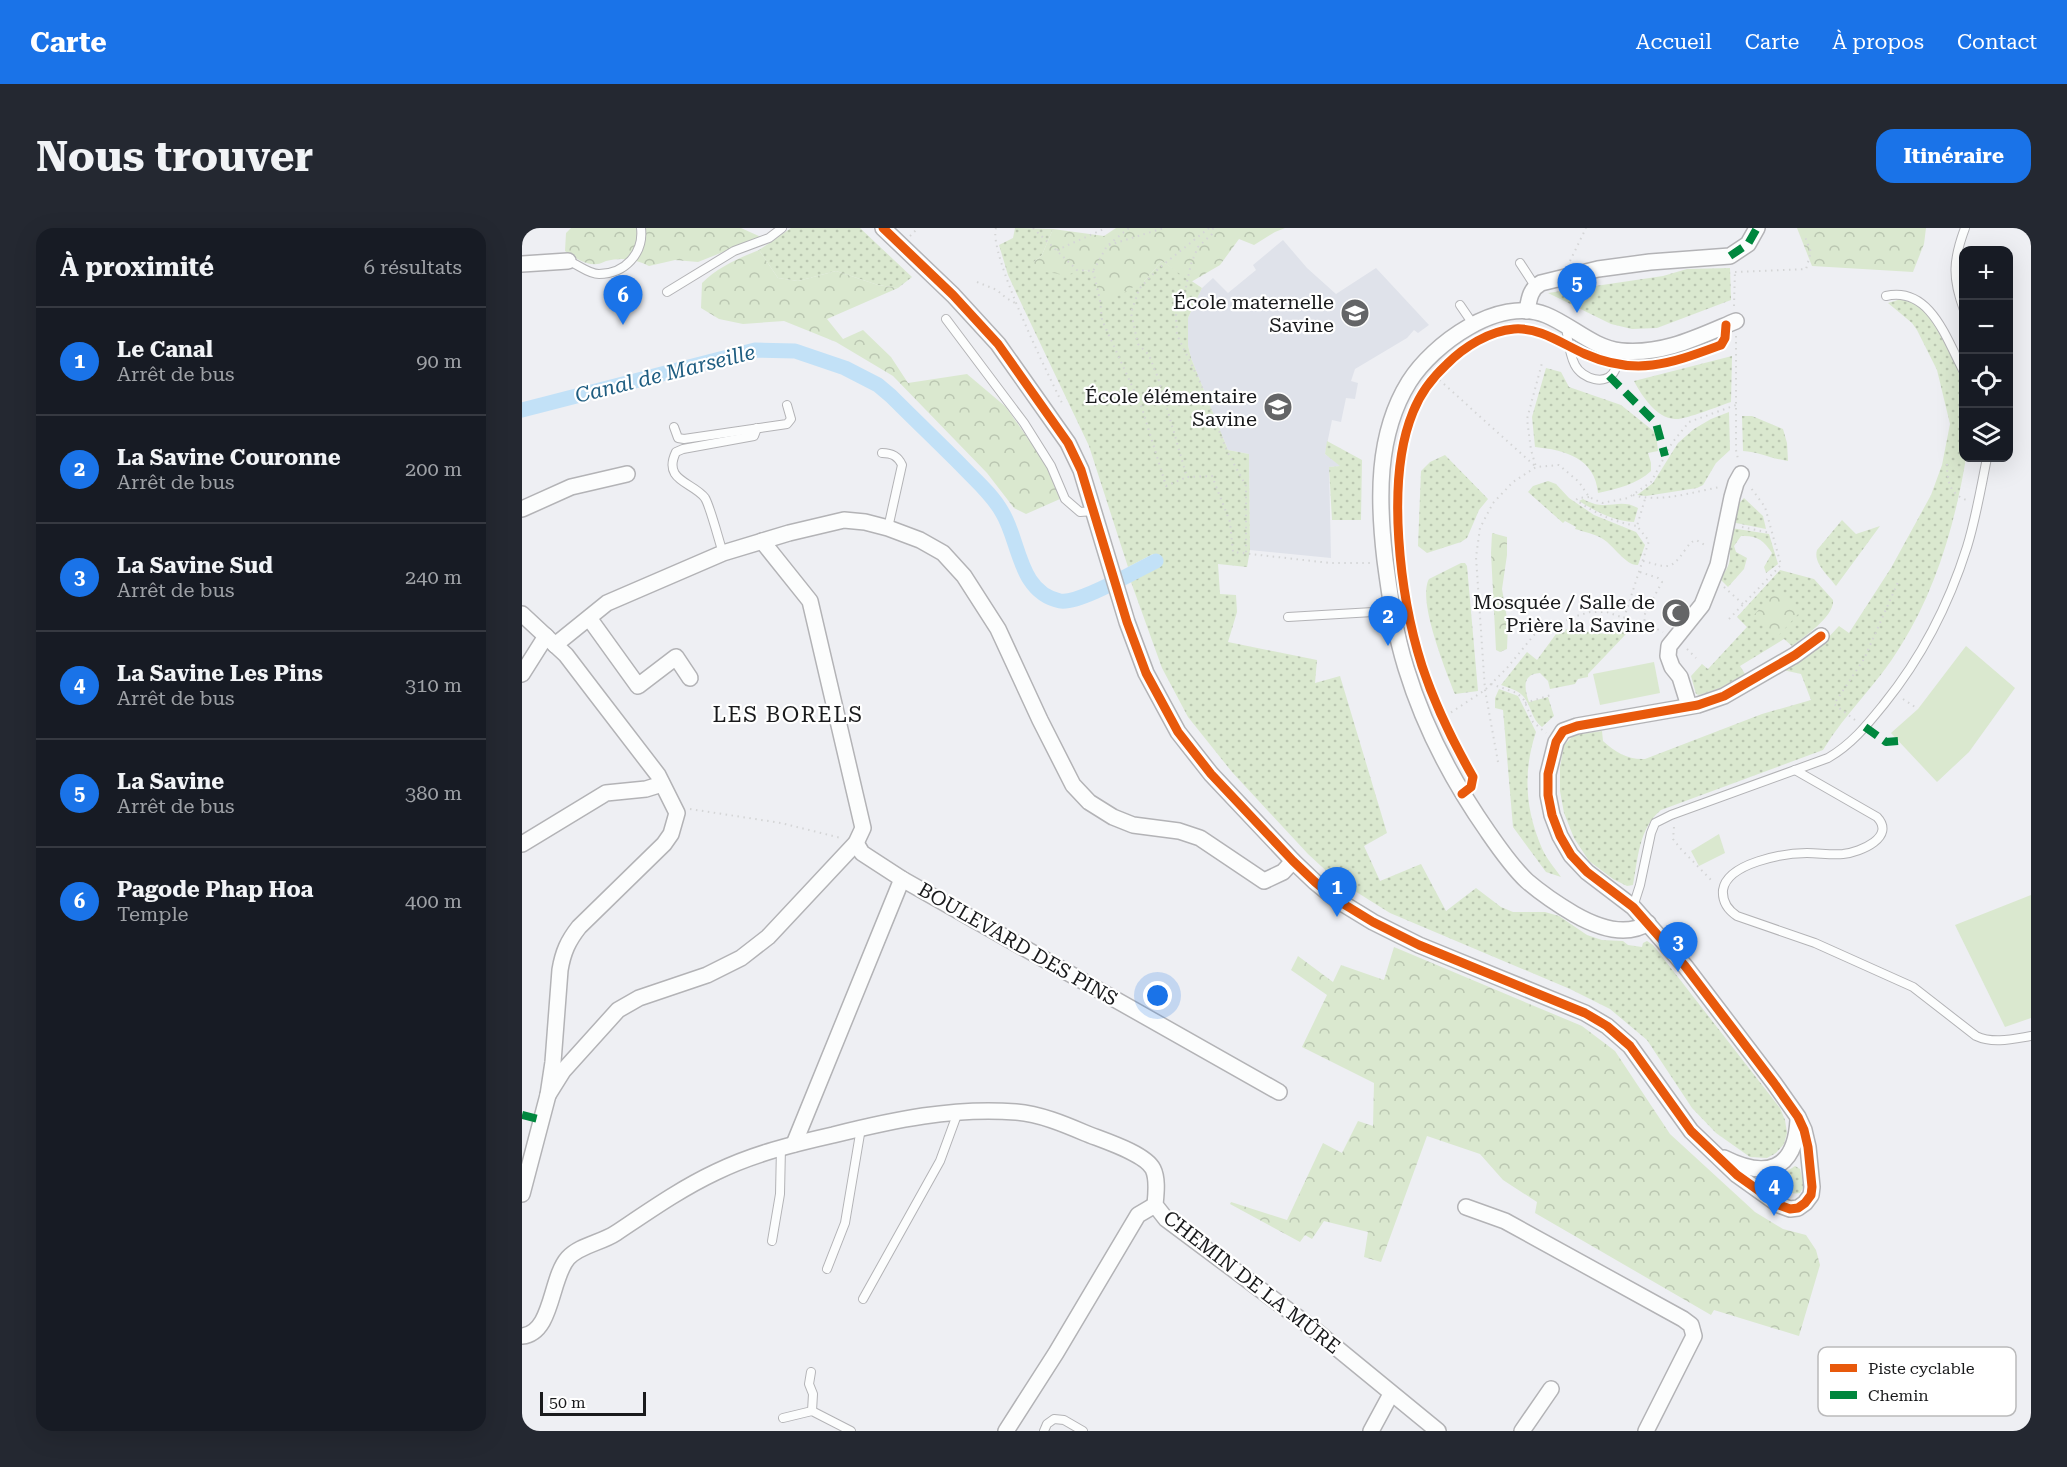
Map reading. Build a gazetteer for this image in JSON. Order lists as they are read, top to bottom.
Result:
{
  "streets": {
    "street": ["BOULEVARD DES PINS", "CHEMIN DE LA MÛRE"]
  },
  "districts": ["LES BORELS"],
  "water": ["Canal de Marseille"],
  "places": {
    "school or university": ["École maternelle Savine", "École élémentaire Savine"],
    "mosque": ["Mosquée / Salle de Prière la Savine"]
  },
  "legend": ["Piste cyclable", "Chemin"],
  "scale_bar": "50 m",
  "page": {
    "header": "Carte",
    "nav": [
      "Accueil",
      "Carte",
      "À propos",
      "Contact"
    ],
    "buttons": "Itinéraire",
    "title": "Nous trouver",
    "heading": ["À proximité", "6 résultats"],
    "map_buttons": ["+", "−"],
    "pins": [
      "5",
      "6",
      "2",
      "1",
      "3",
      "4"
    ],
    "list": [
      {
        "mark": "1",
        "name": "Le Canal",
        "note": "Arrêt de bus",
        "value": "90 m"
      },
      {
        "mark": "2",
        "name": "La Savine Couronne",
        "note": "Arrêt de bus",
        "value": "200 m"
      },
      {
        "mark": "3",
        "name": "La Savine Sud",
        "note": "Arrêt de bus",
        "value": "240 m"
      },
      {
        "mark": "4",
        "name": "La Savine Les Pins",
        "note": "Arrêt de bus",
        "value": "310 m"
      },
      {
        "mark": "5",
        "name": "La Savine",
        "note": "Arrêt de bus",
        "value": "380 m"
      },
      {
        "mark": "6",
        "name": "Pagode Phap Hoa",
        "note": "Temple",
        "value": "400 m"
      }
    ],
    "scale": "50 m"
  }
}
